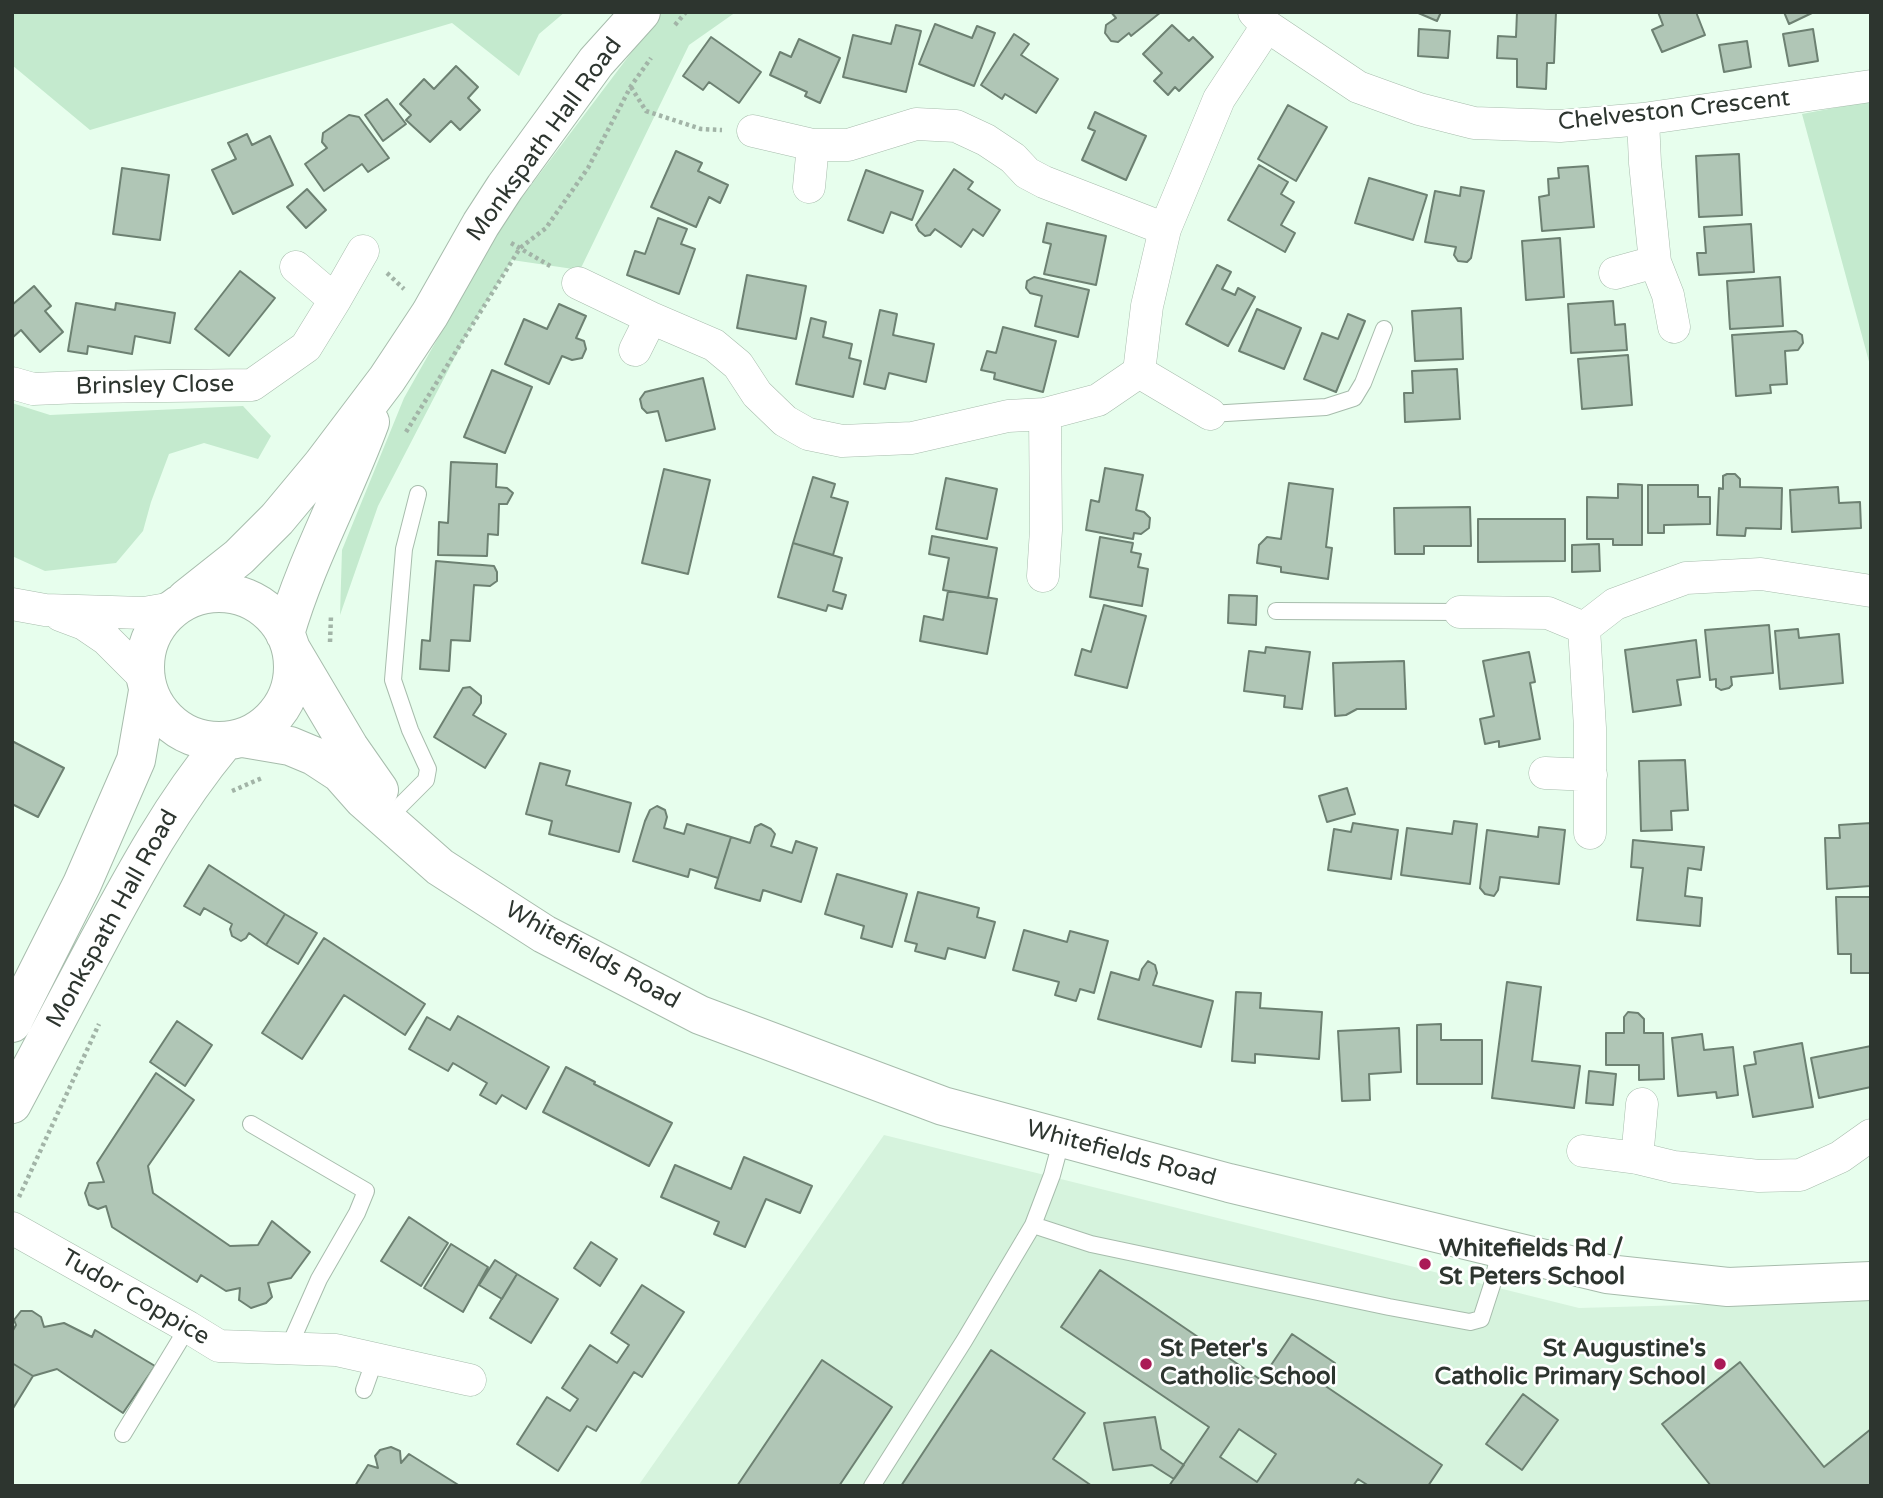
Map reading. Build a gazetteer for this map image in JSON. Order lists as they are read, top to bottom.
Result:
{
  "streets": {
    "street": [
      "Chelveston Crescent",
      "Monkspath Hall Road",
      "Brinsley Close",
      "Whitefields Road",
      "Tudor Coppice"
    ]
  },
  "crossings": [
    ["Monkspath Hall Road", "Whitefields Road"]
  ],
  "places": ["Whitefields Rd / St Peters School", "St Peter's Catholic School", "St Augustine's Catholic Primary School"]
}
